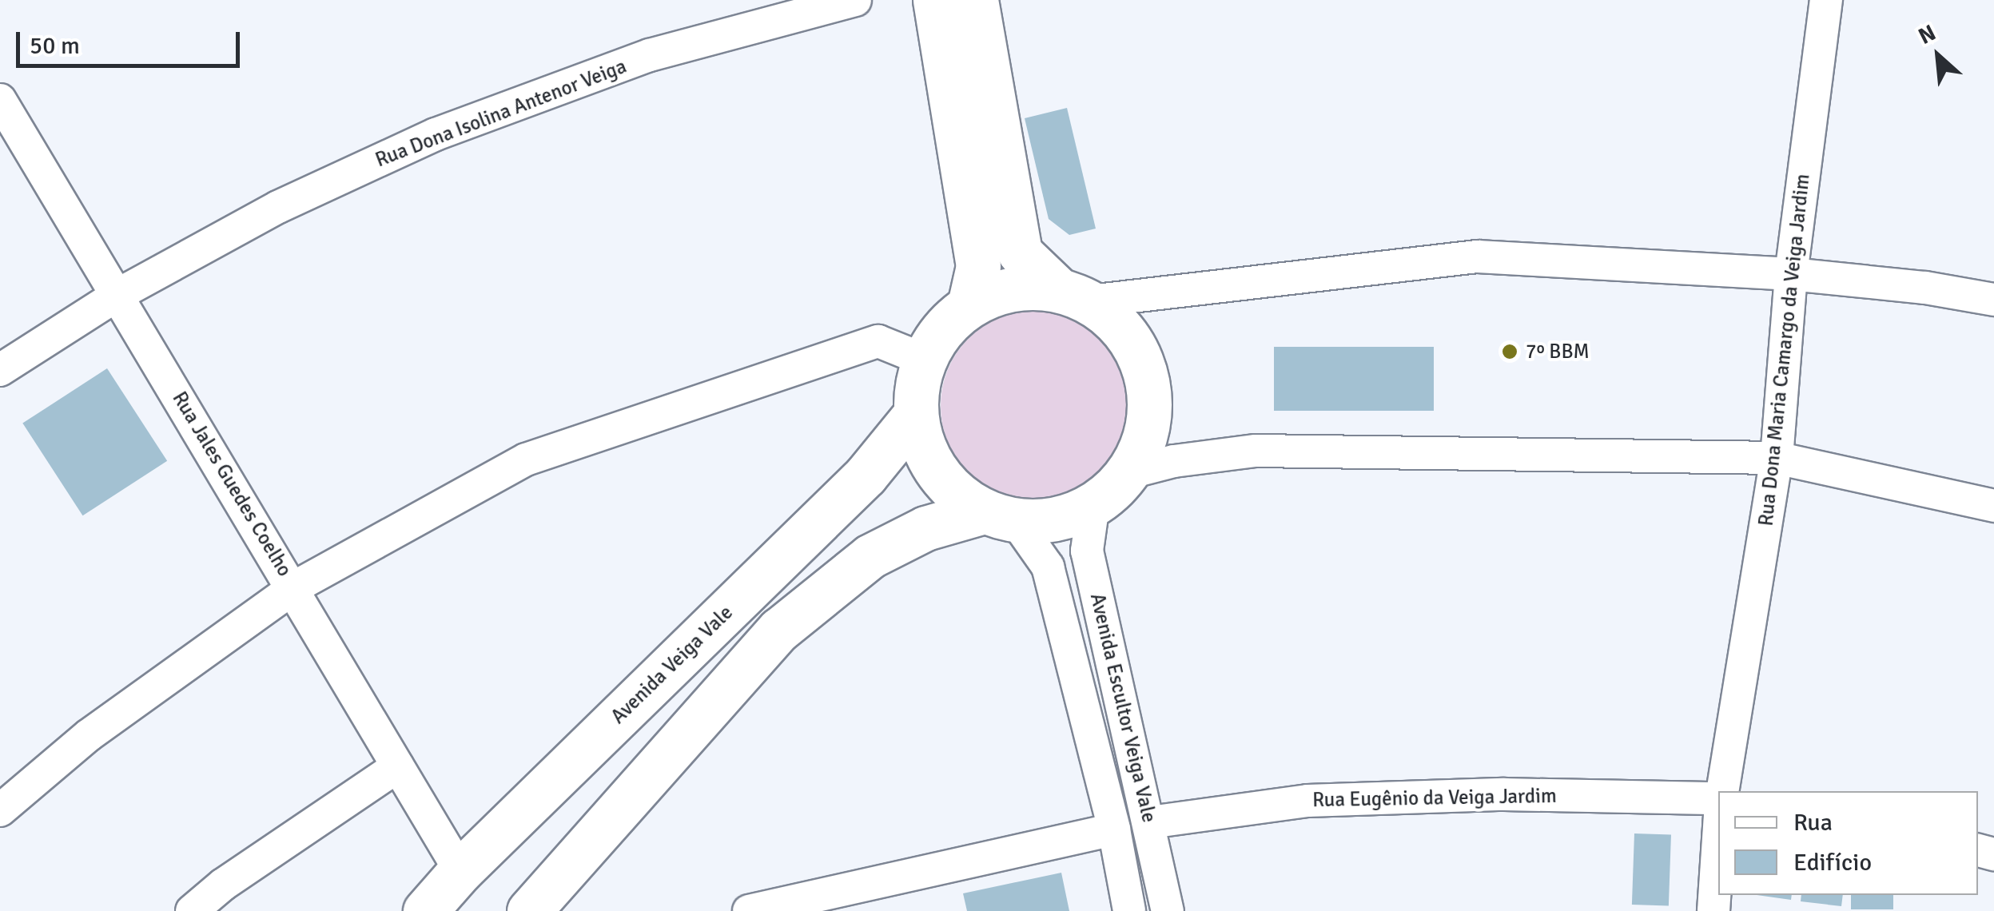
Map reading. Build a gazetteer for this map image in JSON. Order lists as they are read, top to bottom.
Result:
{
  "streets": {
    "main road": ["Avenida Veiga Vale"],
    "street": [
      "Rua Dona Isolina Antenor Veiga",
      "Rua Dona Maria Camargo da Veiga Jardim",
      "Rua Jales Guedes Coelho",
      "Avenida Escultor Veiga Vale",
      "Rua Eugênio da Veiga Jardim"
    ]
  },
  "crossings": [
    ["Rua Dona Isolina Antenor Veiga", "Rua Jales Guedes Coelho"],
    ["Rua Jales Guedes Coelho", "Avenida Veiga Vale"],
    ["Avenida Veiga Vale", "Avenida Escultor Veiga Vale"],
    ["Avenida Escultor Veiga Vale", "Rua Eugênio da Veiga Jardim"]
  ],
  "places": ["7º BBM"],
  "legend": ["Rua", "Edifício"],
  "scale_bar": "50 m",
  "north": "top left"
}
